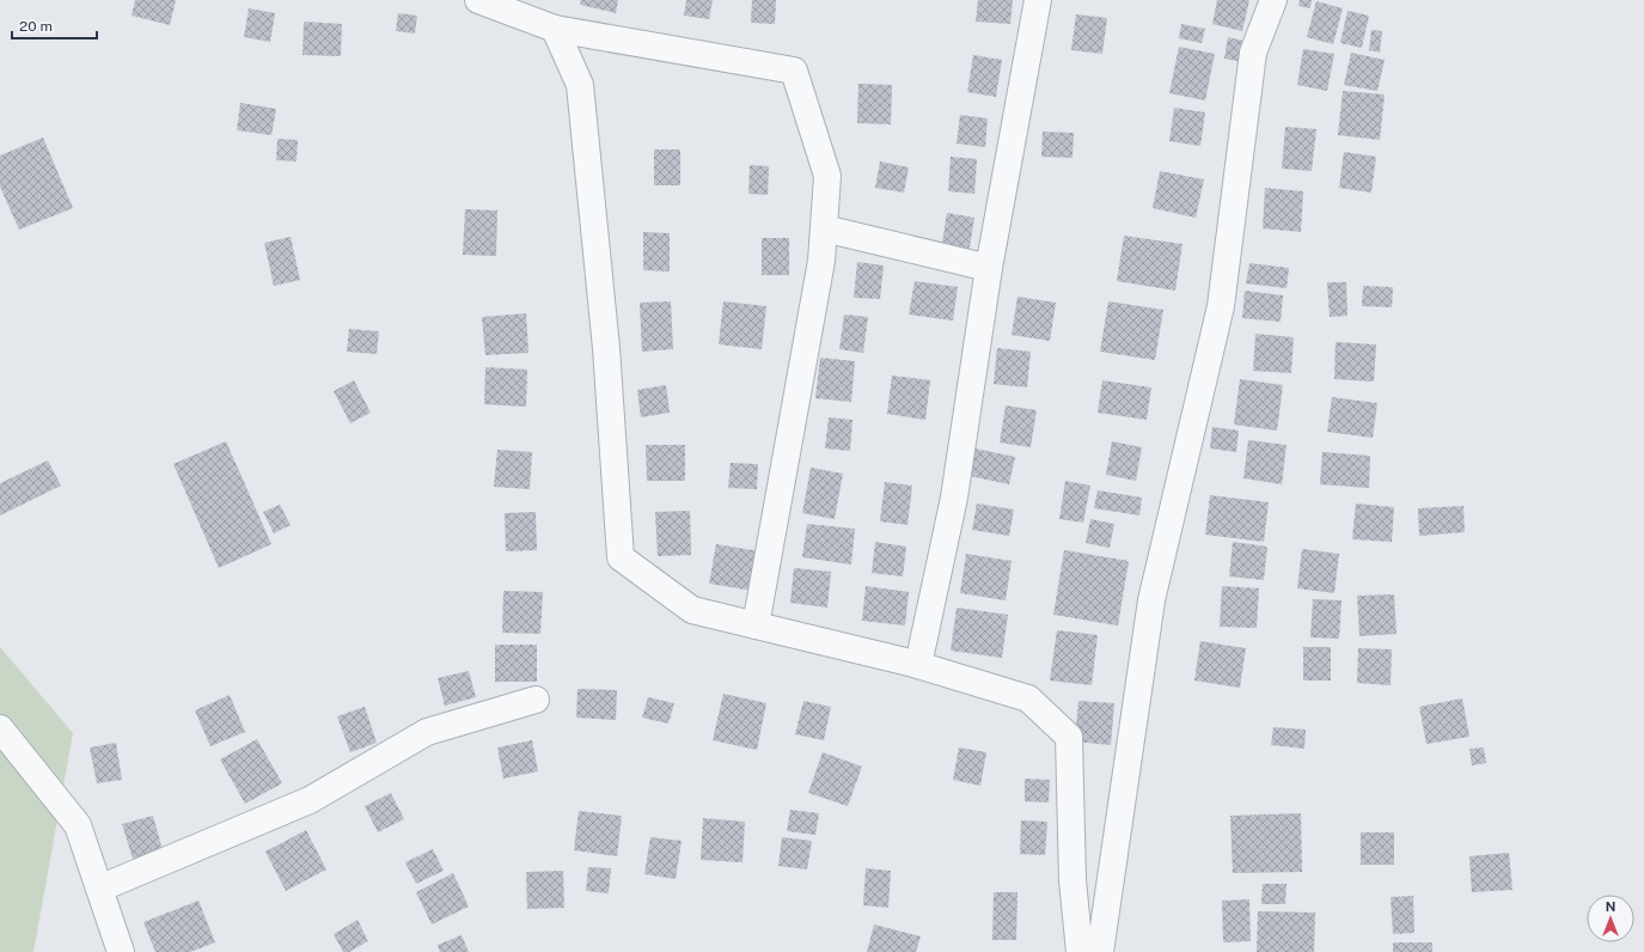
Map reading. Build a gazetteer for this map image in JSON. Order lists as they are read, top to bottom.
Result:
{
  "scale_bar": "20 m",
  "north": "top"
}
